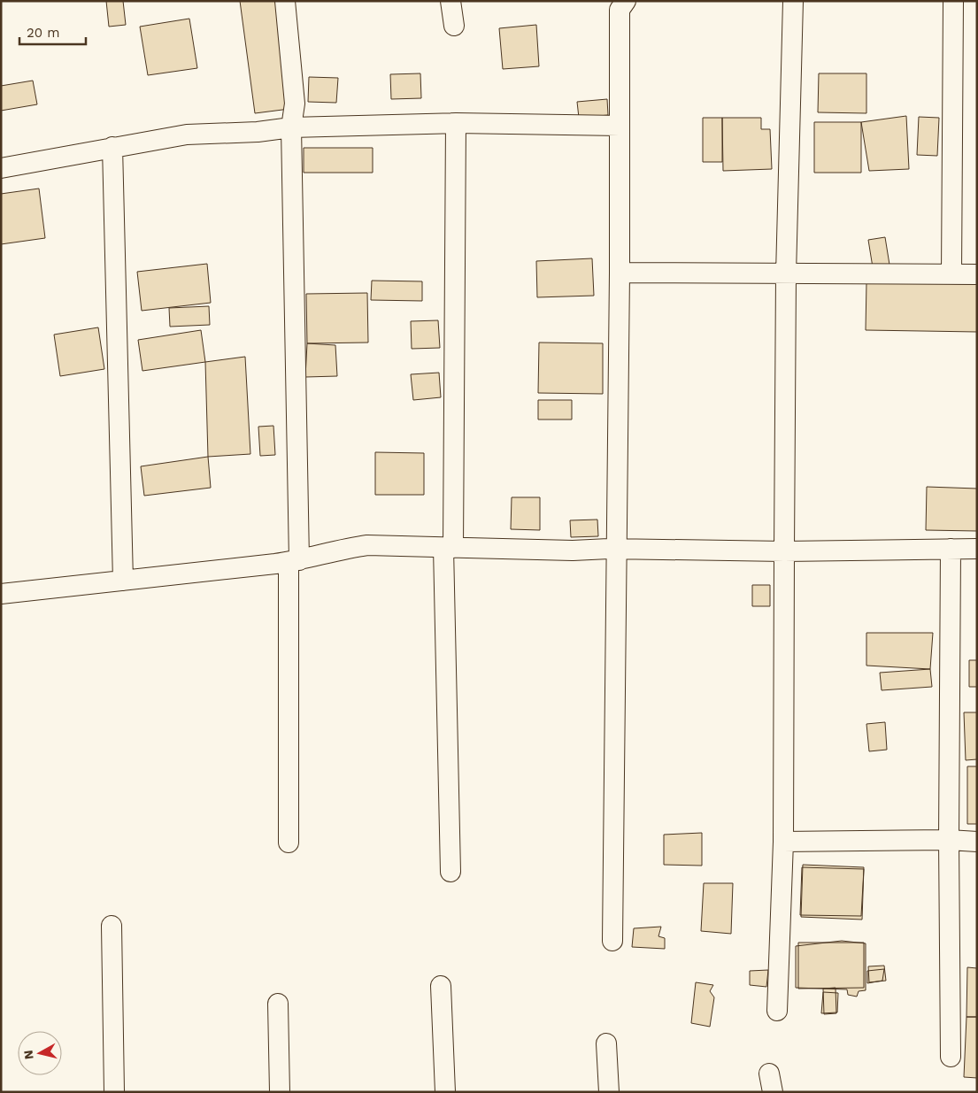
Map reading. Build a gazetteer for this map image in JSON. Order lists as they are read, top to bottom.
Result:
{
  "scale_bar": "20 m",
  "north": "left"
}
